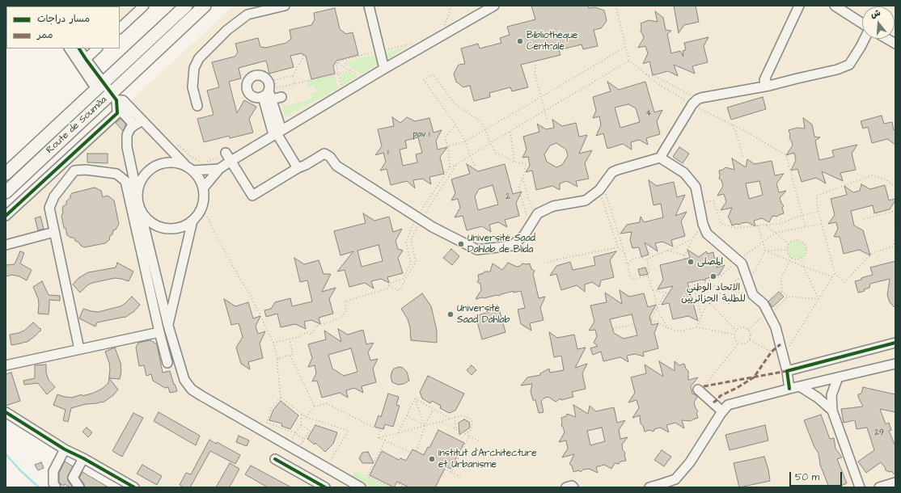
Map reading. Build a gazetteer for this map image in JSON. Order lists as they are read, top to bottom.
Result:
{
  "streets": {
    "highway": ["Route de Soumâa"]
  },
  "places": [
    "Bibliothèque Centrale",
    "Université Saad Dahlab de Blida",
    "المصلى",
    "الاتحاد الوطني للطلبة الجزائريين",
    "Université Saad Dahlab",
    "Institut d'Architecture et Urbanisme"
  ],
  "house_numbers": [
    "4",
    "pav 1",
    "1",
    "2",
    "29"
  ],
  "legend": ["مسار دراجات", "ممر"],
  "scale_bar": "50 m",
  "north": "top"
}
